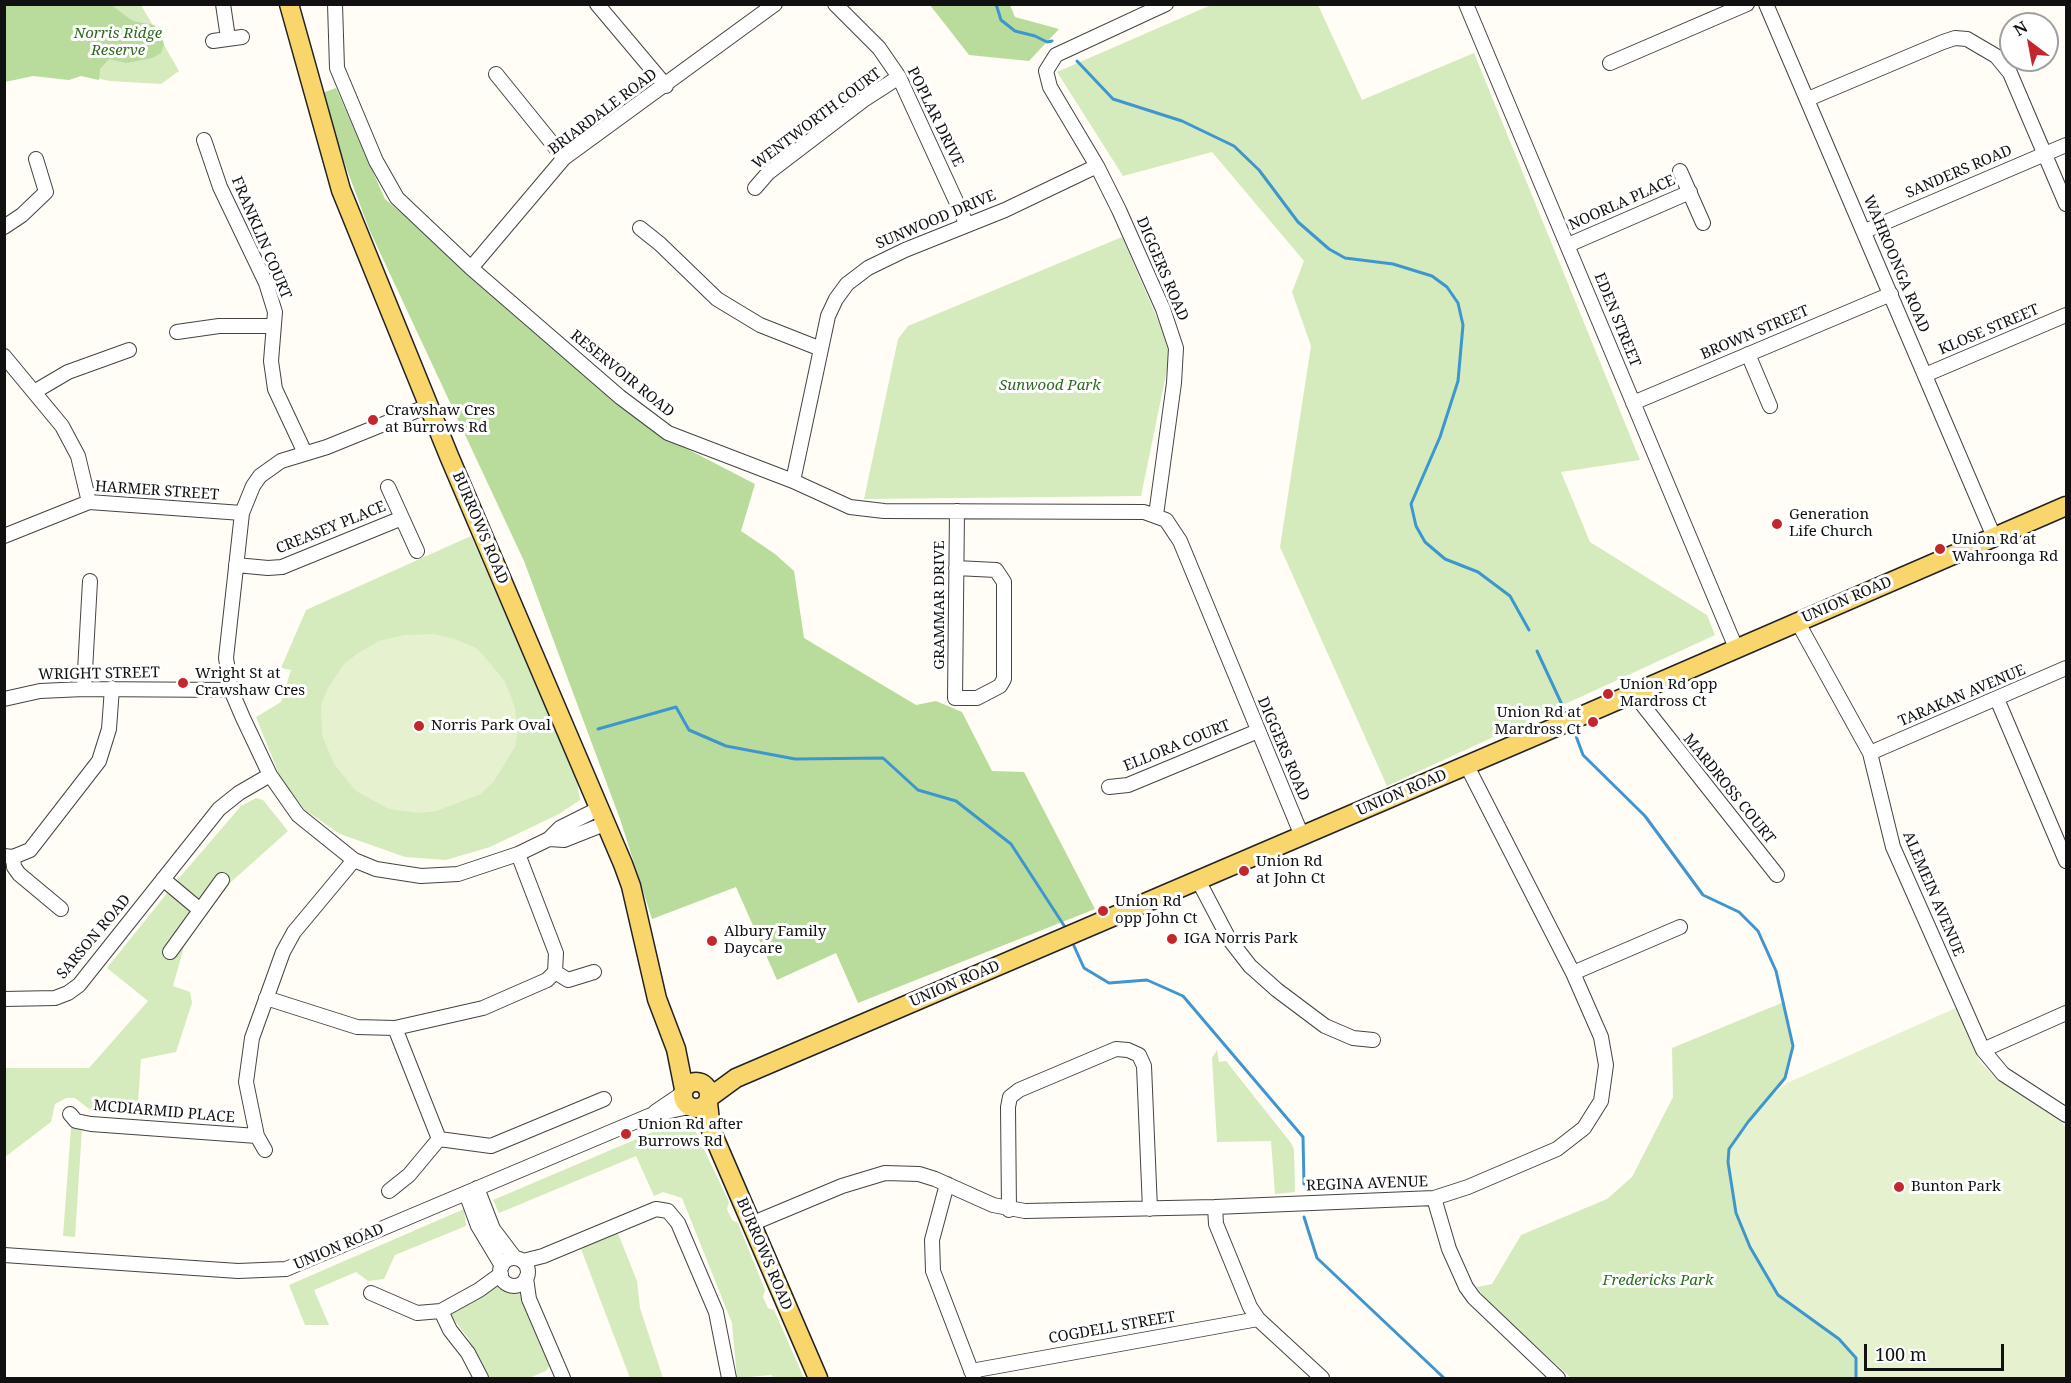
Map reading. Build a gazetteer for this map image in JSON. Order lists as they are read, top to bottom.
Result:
{
  "streets": {
    "main road": ["BURROWS ROAD", "UNION ROAD"],
    "street": [
      "BRIARDALE ROAD",
      "POPLAR DRIVE",
      "WENTWORTH COURT",
      "SANDERS ROAD",
      "NOORLA PLACE",
      "SUNWOOD DRIVE",
      "FRANKLIN COURT",
      "WAHROONGA ROAD",
      "DIGGERS ROAD",
      "EDEN STREET",
      "KLOSE STREET",
      "BROWN STREET",
      "RESERVOIR ROAD",
      "HARMER STREET",
      "CREASEY PLACE",
      "GRAMMAR DRIVE",
      "WRIGHT STREET",
      "TARAKAN AVENUE",
      "ELLORA COURT",
      "MARDROSS COURT",
      "ALEMEIN AVENUE",
      "SARSON ROAD",
      "MCDIARMID PLACE",
      "REGINA AVENUE",
      "COGDELL STREET"
    ]
  },
  "crossings": [
    ["BRIARDALE ROAD", "RESERVOIR ROAD"],
    ["POPLAR DRIVE", "WENTWORTH COURT"],
    ["POPLAR DRIVE", "SUNWOOD DRIVE"],
    ["SANDERS ROAD", "WAHROONGA ROAD"],
    ["NOORLA PLACE", "EDEN STREET"],
    ["SUNWOOD DRIVE", "DIGGERS ROAD"],
    ["SUNWOOD DRIVE", "RESERVOIR ROAD"],
    ["WAHROONGA ROAD", "KLOSE STREET"],
    ["WAHROONGA ROAD", "BROWN STREET"],
    ["WAHROONGA ROAD", "UNION ROAD"],
    ["DIGGERS ROAD", "RESERVOIR ROAD"],
    ["DIGGERS ROAD", "UNION ROAD"],
    ["DIGGERS ROAD", "ELLORA COURT"],
    ["EDEN STREET", "BROWN STREET"],
    ["EDEN STREET", "UNION ROAD"],
    ["RESERVOIR ROAD", "GRAMMAR DRIVE"],
    ["BURROWS ROAD", "UNION ROAD"],
    ["BURROWS ROAD", "REGINA AVENUE"],
    ["UNION ROAD", "MARDROSS COURT"],
    ["UNION ROAD", "ALEMEIN AVENUE"],
    ["UNION ROAD", "REGINA AVENUE"],
    ["TARAKAN AVENUE", "ALEMEIN AVENUE"]
  ],
  "parks": ["Norris Ridge Reserve", "Sunwood Park", "Fredericks Park"],
  "places": [
    "Crawshaw Cres at Burrows Rd",
    "Generation Life Church",
    "Union Rd at Wahroonga Rd",
    "Wright St at Crawshaw Cres",
    "Union Rd opp Mardross Ct",
    "Union Rd at Mardross Ct",
    "Norris Park Oval",
    "Union Rd at John Ct",
    "Union Rd opp John Ct",
    "IGA Norris Park",
    "Albury Family Daycare",
    "Union Rd after Burrows Rd",
    "Bunton Park"
  ],
  "scale_bar": "100 m",
  "north": "top left"
}
